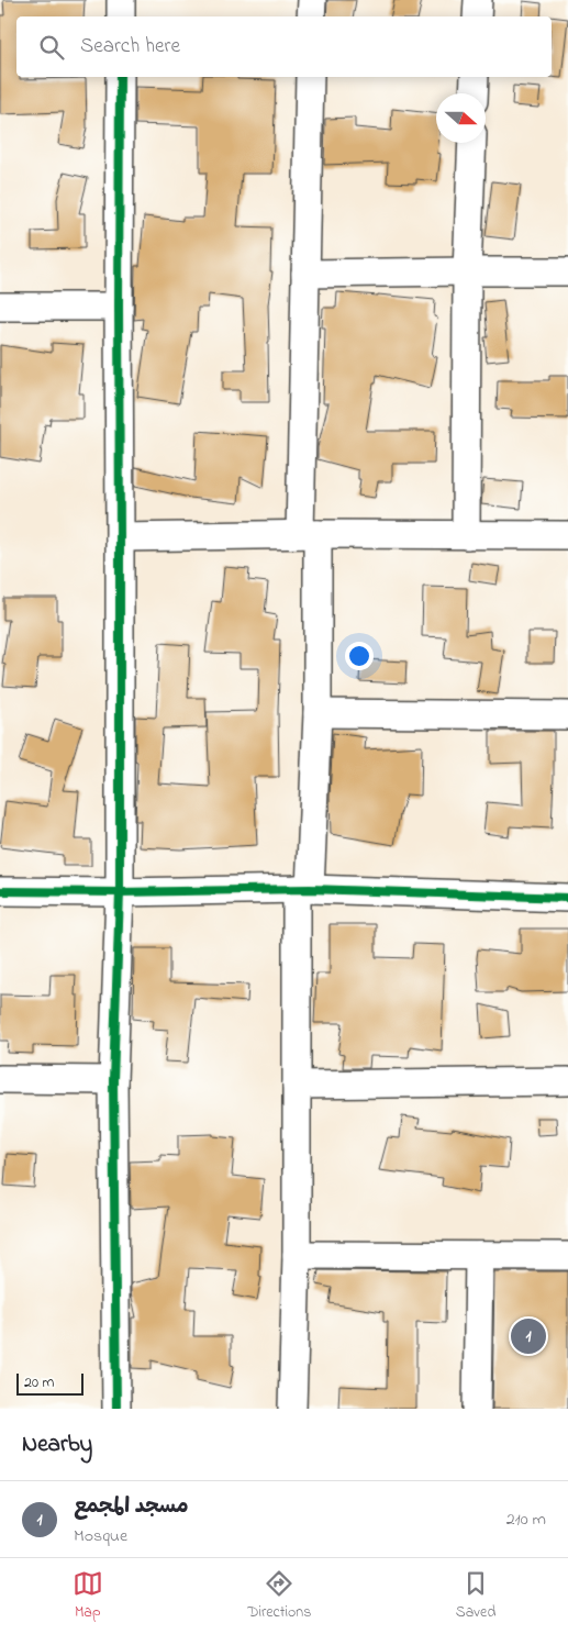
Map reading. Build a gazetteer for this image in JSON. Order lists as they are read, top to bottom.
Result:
{
  "scale_bar": "20 m",
  "north": "right",
  "page": {
    "search": "Search here",
    "pins": "1",
    "scale": "20 m",
    "heading": "Nearby",
    "list": [
      {
        "mark": "1",
        "name": "مسجد المجمع",
        "note": "Mosque",
        "value": "210 m"
      }
    ],
    "nav": ["Map", "Directions", "Saved"]
  }
}
